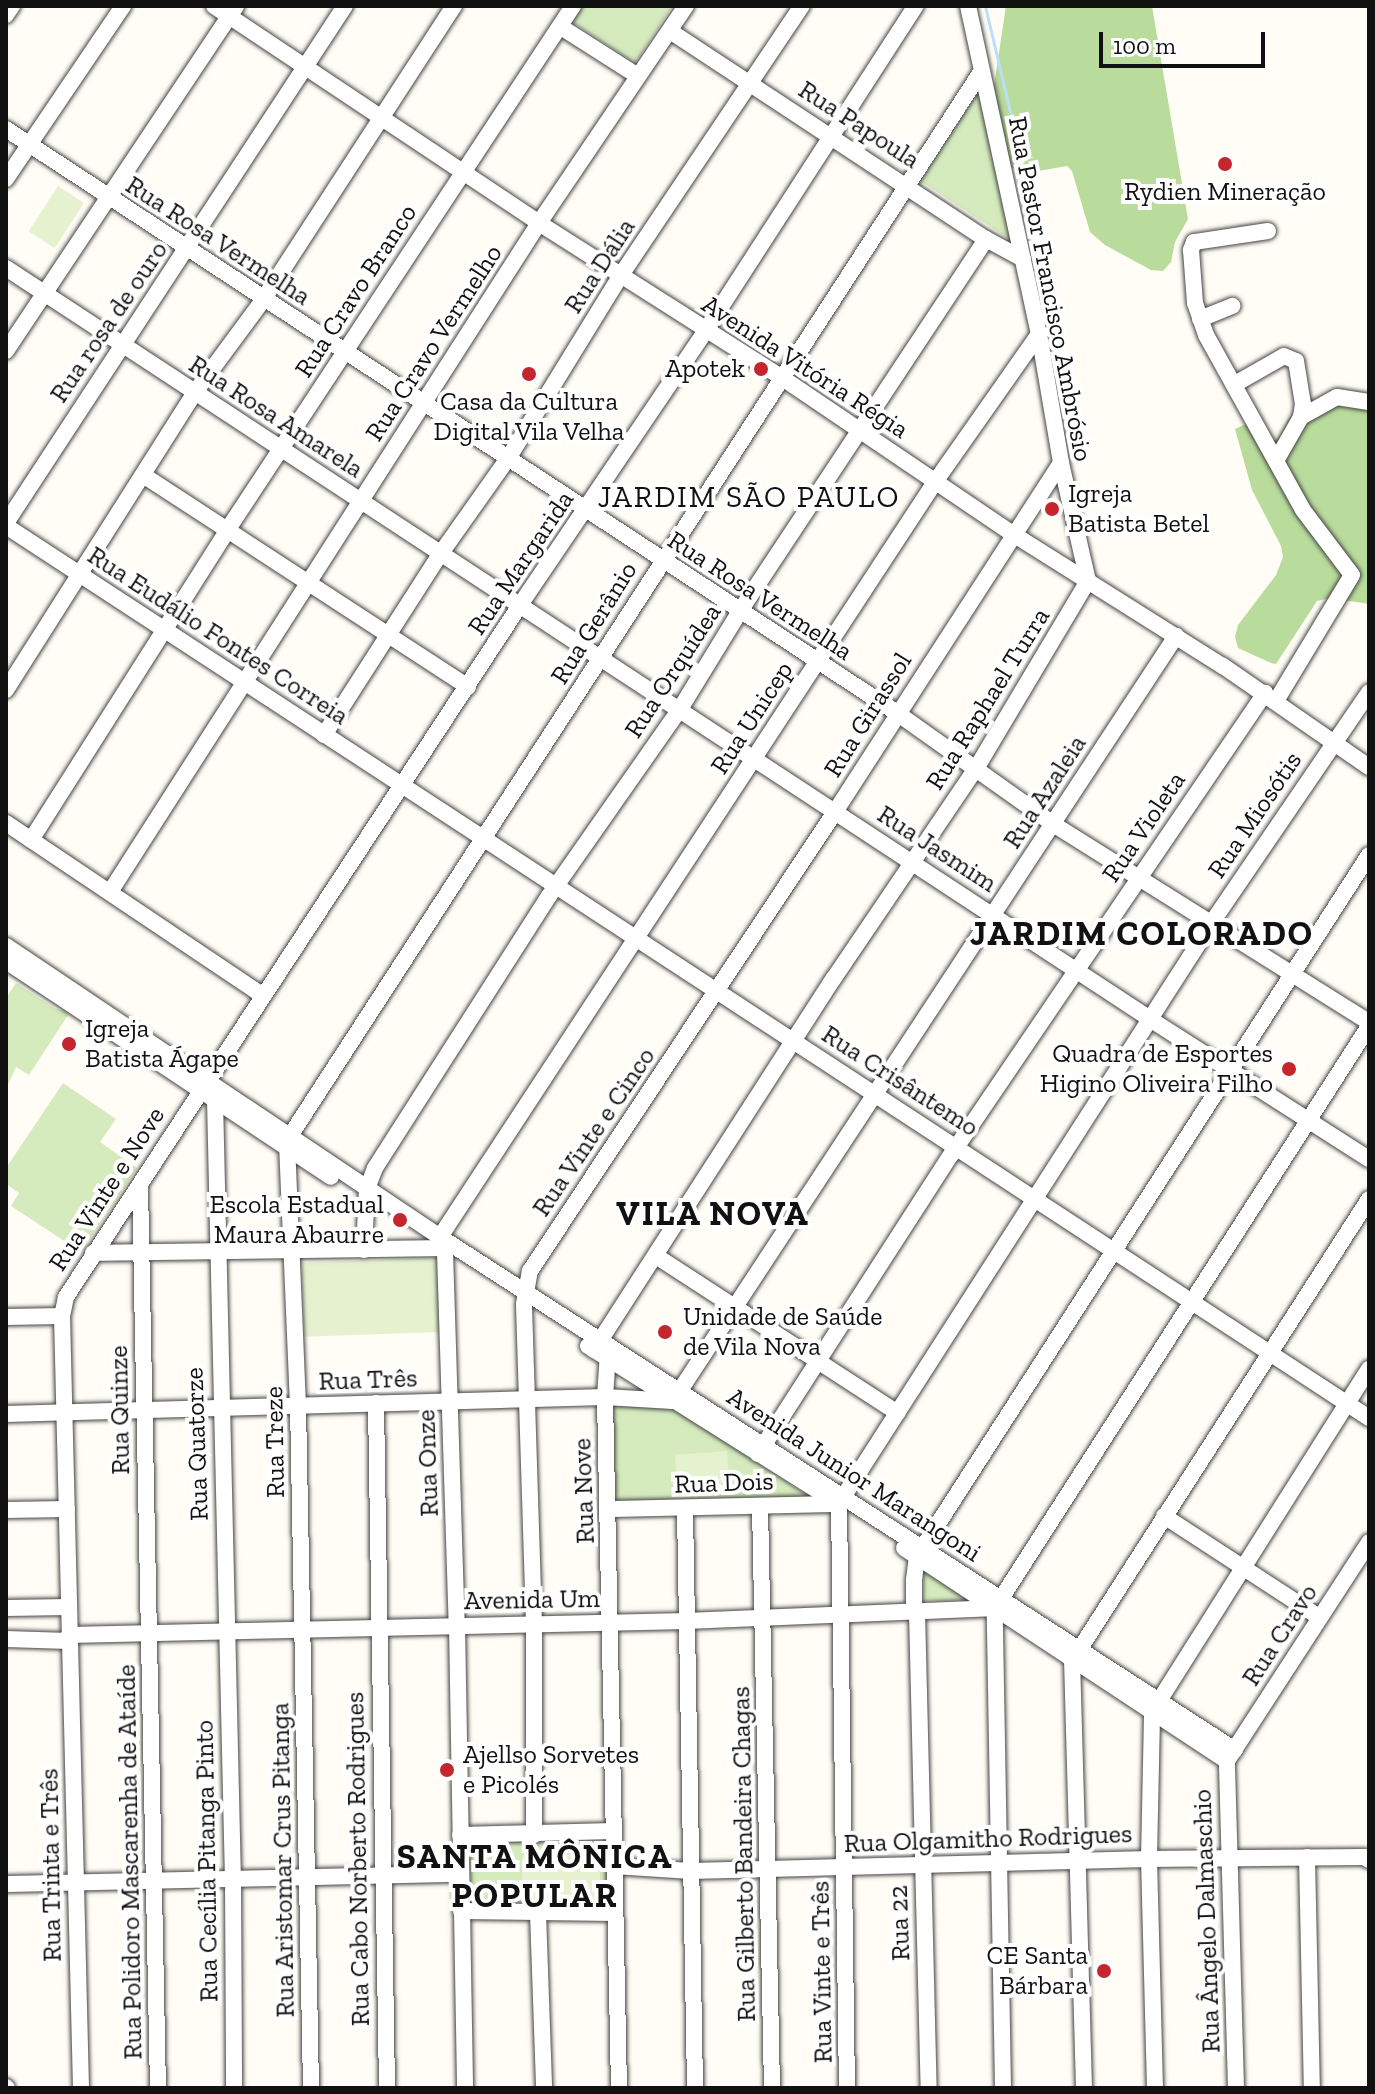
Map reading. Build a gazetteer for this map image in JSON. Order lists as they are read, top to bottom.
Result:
{
  "streets": {
    "street": [
      "Rua Papoula",
      "Rua Rosa Vermelha",
      "Rua Dália",
      "Rua Pastor Francisco Ambrósio",
      "Rua Cravo Branco",
      "Rua rosa de ouro",
      "Rua Cravo Vermelho",
      "Avenida Vitória Régia",
      "Rua Rosa Amarela",
      "Rua Margarida",
      "Rua Gerânio",
      "Rua Eudálio Fontes Correia",
      "Rua Orquídea",
      "Rua Raphael Turra",
      "Rua Girassol",
      "Rua Unicep",
      "Rua Azaleia",
      "Rua Miosótis",
      "Rua Violeta",
      "Rua Jasmim",
      "Rua Crisântemo",
      "Rua Vinte e Cinco",
      "Rua Vinte e Nove",
      "Rua Três",
      "Rua Quinze",
      "Rua Treze",
      "Rua Quatorze",
      "Rua Onze",
      "Avenida Junior Marangoni",
      "Rua Dois",
      "Rua Nove",
      "Avenida Um",
      "Rua Cravo",
      "Rua Olgamitho Rodrigues",
      "Rua Gilberto Bandeira Chagas",
      "Rua Cabo Norberto Rodrigues",
      "Rua Aristomar Crus Pitanga",
      "Rua Cecília Pitanga Pinto",
      "Rua Polidoro Mascarenha de Ataíde",
      "Rua Trinta e Três",
      "Rua Ângelo Dalmaschio",
      "Rua 22",
      "Rua Vinte e Três"
    ]
  },
  "crossings": [
    ["Rua Papoula", "Rua Dália"],
    ["Rua Papoula", "Rua Pastor Francisco Ambrósio"],
    ["Rua Papoula", "Rua Cravo Vermelho"],
    ["Rua Papoula", "Rua Margarida"],
    ["Rua Papoula", "Rua Gerânio"],
    ["Rua Papoula", "Rua Orquídea"],
    ["Rua Rosa Vermelha", "Rua Dália"],
    ["Rua Rosa Vermelha", "Rua Cravo Branco"],
    ["Rua Rosa Vermelha", "Rua rosa de ouro"],
    ["Rua Rosa Vermelha", "Rua Cravo Vermelho"],
    ["Rua Rosa Vermelha", "Rua Margarida"],
    ["Rua Rosa Vermelha", "Rua Gerânio"],
    ["Rua Rosa Vermelha", "Rua Orquídea"],
    ["Rua Rosa Vermelha", "Rua Raphael Turra"],
    ["Rua Rosa Vermelha", "Rua Girassol"],
    ["Rua Rosa Vermelha", "Rua Unicep"],
    ["Rua Rosa Vermelha", "Rua Azaleia"],
    ["Rua Rosa Vermelha", "Rua Miosótis"],
    ["Rua Rosa Vermelha", "Rua Violeta"],
    ["Rua Dália", "Avenida Vitória Régia"],
    ["Rua Dália", "Rua Rosa Amarela"],
    ["Rua Dália", "Rua Eudálio Fontes Correia"],
    ["Rua Pastor Francisco Ambrósio", "Avenida Vitória Régia"],
    ["Rua Pastor Francisco Ambrósio", "Rua Gerânio"],
    ["Rua Pastor Francisco Ambrósio", "Rua Raphael Turra"],
    ["Rua Pastor Francisco Ambrósio", "Rua Girassol"],
    ["Rua Pastor Francisco Ambrósio", "Rua Unicep"],
    ["Rua Cravo Branco", "Avenida Vitória Régia"],
    ["Rua Cravo Branco", "Rua Rosa Amarela"],
    ["Rua Cravo Branco", "Rua Eudálio Fontes Correia"],
    ["Rua rosa de ouro", "Avenida Vitória Régia"],
    ["Rua rosa de ouro", "Rua Rosa Amarela"],
    ["Rua rosa de ouro", "Rua Eudálio Fontes Correia"],
    ["Rua Cravo Vermelho", "Avenida Vitória Régia"],
    ["Rua Cravo Vermelho", "Rua Rosa Amarela"],
    ["Rua Cravo Vermelho", "Rua Eudálio Fontes Correia"],
    ["Avenida Vitória Régia", "Rua Margarida"],
    ["Avenida Vitória Régia", "Rua Gerânio"],
    ["Avenida Vitória Régia", "Rua Orquídea"],
    ["Avenida Vitória Régia", "Rua Raphael Turra"],
    ["Avenida Vitória Régia", "Rua Girassol"],
    ["Avenida Vitória Régia", "Rua Unicep"],
    ["Avenida Vitória Régia", "Rua Azaleia"],
    ["Avenida Vitória Régia", "Rua Miosótis"],
    ["Avenida Vitória Régia", "Rua Violeta"],
    ["Rua Rosa Amarela", "Rua Margarida"],
    ["Rua Rosa Amarela", "Rua Jasmim"],
    ["Rua Margarida", "Rua Eudálio Fontes Correia"],
    ["Rua Margarida", "Rua Jasmim"],
    ["Rua Margarida", "Rua Crisântemo"],
    ["Rua Margarida", "Rua Vinte e Nove"],
    ["Rua Gerânio", "Rua Jasmim"],
    ["Rua Gerânio", "Rua Crisântemo"],
    ["Rua Gerânio", "Rua Treze"],
    ["Rua Gerânio", "Avenida Junior Marangoni"],
    ["Rua Eudálio Fontes Correia", "Rua Crisântemo"],
    ["Rua Eudálio Fontes Correia", "Rua Vinte e Nove"],
    ["Rua Orquídea", "Rua Jasmim"],
    ["Rua Orquídea", "Rua Crisântemo"],
    ["Rua Orquídea", "Avenida Junior Marangoni"],
    ["Rua Raphael Turra", "Rua Jasmim"],
    ["Rua Raphael Turra", "Rua Crisântemo"],
    ["Rua Raphael Turra", "Avenida Junior Marangoni"],
    ["Rua Raphael Turra", "Rua Nove"],
    ["Rua Girassol", "Rua Jasmim"],
    ["Rua Girassol", "Rua Crisântemo"],
    ["Rua Girassol", "Rua Vinte e Cinco"],
    ["Rua Unicep", "Rua Jasmim"],
    ["Rua Unicep", "Rua Crisântemo"],
    ["Rua Unicep", "Rua Onze"],
    ["Rua Unicep", "Avenida Junior Marangoni"],
    ["Rua Azaleia", "Rua Jasmim"],
    ["Rua Azaleia", "Rua Crisântemo"],
    ["Rua Miosótis", "Rua Jasmim"],
    ["Rua Miosótis", "Rua Crisântemo"],
    ["Rua Miosótis", "Avenida Junior Marangoni"],
    ["Rua Miosótis", "Rua Dois"],
    ["Rua Miosótis", "Rua Vinte e Três"],
    ["Rua Violeta", "Rua Jasmim"],
    ["Rua Violeta", "Rua Crisântemo"],
    ["Rua Violeta", "Avenida Junior Marangoni"],
    ["Rua Crisântemo", "Rua Vinte e Cinco"],
    ["Rua Crisântemo", "Rua Vinte e Nove"],
    ["Rua Vinte e Cinco", "Avenida Junior Marangoni"],
    ["Rua Vinte e Nove", "Rua Três"],
    ["Rua Vinte e Nove", "Rua Quinze"],
    ["Rua Vinte e Nove", "Avenida Junior Marangoni"],
    ["Rua Vinte e Nove", "Avenida Um"],
    ["Rua Vinte e Nove", "Rua Trinta e Três"],
    ["Rua Três", "Rua Quinze"],
    ["Rua Três", "Rua Treze"],
    ["Rua Três", "Rua Quatorze"],
    ["Rua Três", "Rua Onze"],
    ["Rua Três", "Avenida Junior Marangoni"],
    ["Rua Três", "Rua Nove"],
    ["Rua Três", "Rua Cabo Norberto Rodrigues"],
    ["Rua Quinze", "Avenida Um"],
    ["Rua Quinze", "Rua Polidoro Mascarenha de Ataíde"],
    ["Rua Treze", "Avenida Junior Marangoni"],
    ["Rua Treze", "Avenida Um"],
    ["Rua Treze", "Rua Aristomar Crus Pitanga"],
    ["Rua Quatorze", "Avenida Junior Marangoni"],
    ["Rua Quatorze", "Avenida Um"],
    ["Rua Quatorze", "Rua Cecília Pitanga Pinto"],
    ["Rua Onze", "Avenida Junior Marangoni"],
    ["Rua Onze", "Avenida Um"],
    ["Avenida Junior Marangoni", "Rua Dois"],
    ["Avenida Junior Marangoni", "Rua Nove"],
    ["Avenida Junior Marangoni", "Avenida Um"],
    ["Avenida Junior Marangoni", "Rua Cravo"],
    ["Avenida Junior Marangoni", "Rua Ângelo Dalmaschio"],
    ["Avenida Junior Marangoni", "Rua 22"],
    ["Avenida Junior Marangoni", "Rua Vinte e Três"],
    ["Rua Dois", "Rua Nove"],
    ["Rua Dois", "Rua Gilberto Bandeira Chagas"],
    ["Rua Dois", "Rua Vinte e Três"],
    ["Rua Nove", "Avenida Um"],
    ["Rua Nove", "Rua Olgamitho Rodrigues"],
    ["Avenida Um", "Rua Gilberto Bandeira Chagas"],
    ["Avenida Um", "Rua Cabo Norberto Rodrigues"],
    ["Avenida Um", "Rua Aristomar Crus Pitanga"],
    ["Avenida Um", "Rua Cecília Pitanga Pinto"],
    ["Avenida Um", "Rua Polidoro Mascarenha de Ataíde"],
    ["Avenida Um", "Rua Trinta e Três"],
    ["Avenida Um", "Rua 22"],
    ["Avenida Um", "Rua Vinte e Três"],
    ["Rua Cravo", "Rua Ângelo Dalmaschio"],
    ["Rua Olgamitho Rodrigues", "Rua Gilberto Bandeira Chagas"],
    ["Rua Olgamitho Rodrigues", "Rua Ângelo Dalmaschio"],
    ["Rua Olgamitho Rodrigues", "Rua 22"],
    ["Rua Olgamitho Rodrigues", "Rua Vinte e Três"]
  ],
  "districts": [
    "JARDIM SÃO PAULO",
    "JARDIM COLORADO",
    "VILA NOVA",
    "SANTA MÔNICA POPULAR"
  ],
  "places": [
    "Rydien Mineração",
    "Apotek",
    "Casa da Cultura Digital Vila Velha",
    "Igreja Batista Betel",
    "Igreja Batista Ágape",
    "Quadra de Esportes Higino Oliveira Filho",
    "Escola Estadual Maura Abaurre",
    "Unidade de Saúde de Vila Nova",
    "Ajellso Sorvetes e Picolés",
    "CE Santa Bárbara"
  ],
  "scale_bar": "100 m"
}
